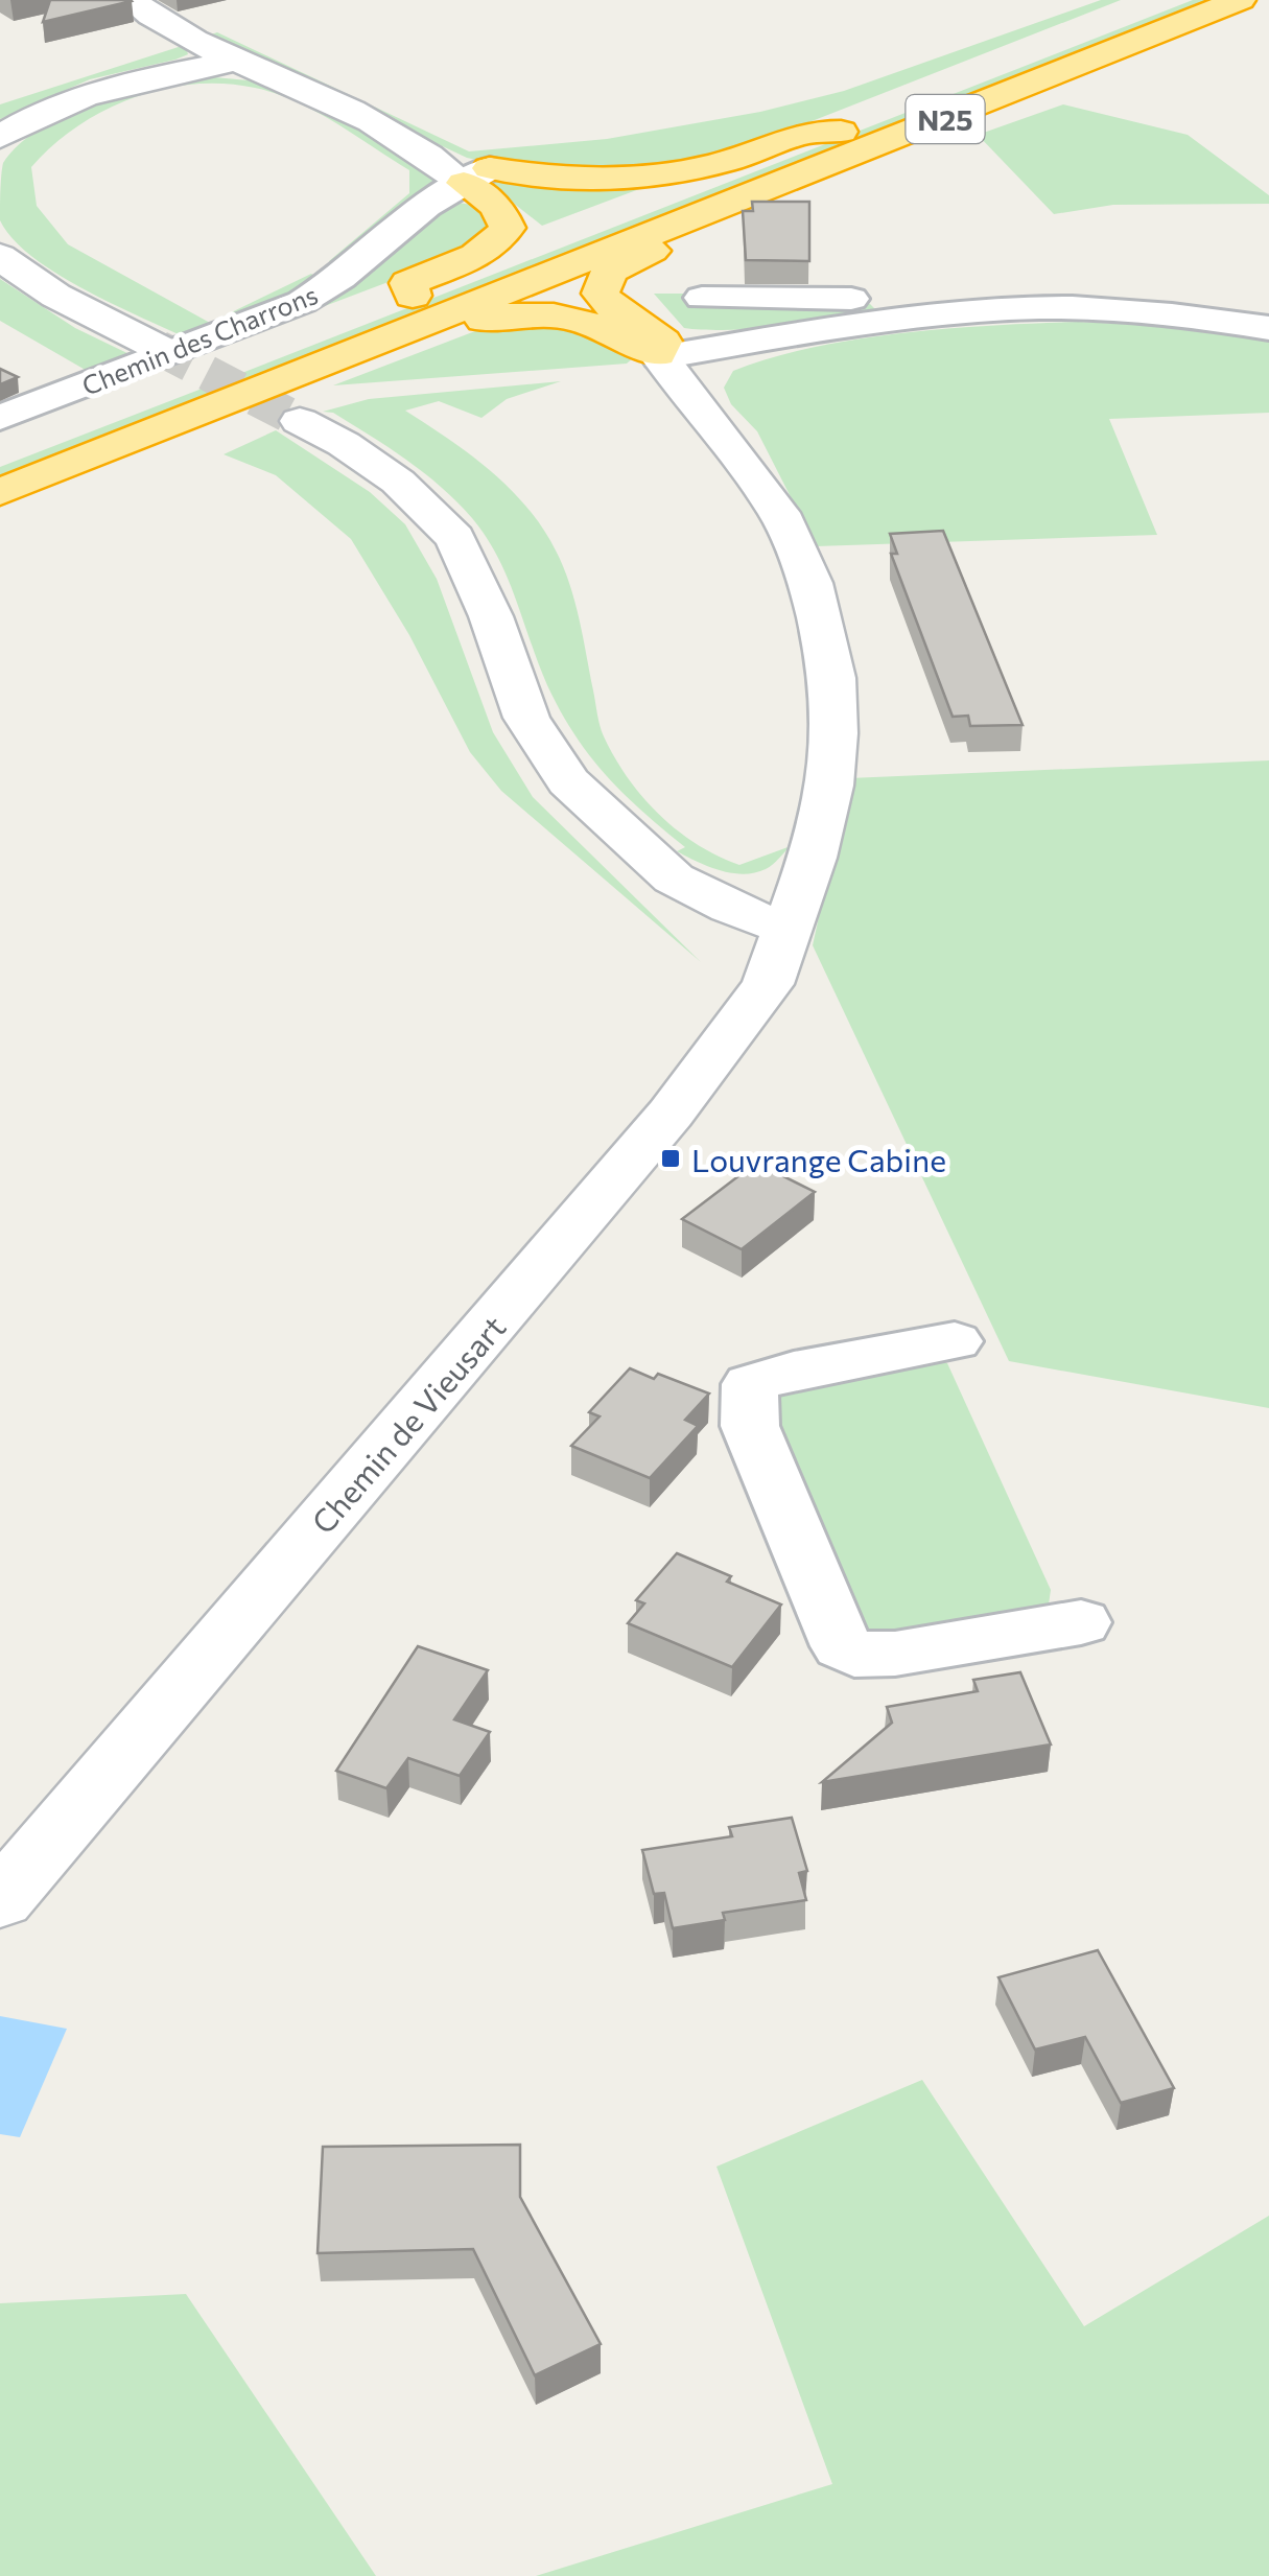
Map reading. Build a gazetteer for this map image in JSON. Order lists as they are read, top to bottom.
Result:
{
  "streets": {
    "highway": ["N25"],
    "street": ["Chemin des Charrons", "Chemin de Vieusart"]
  },
  "places": {
    "transit": ["Louvrange Cabine"]
  }
}
